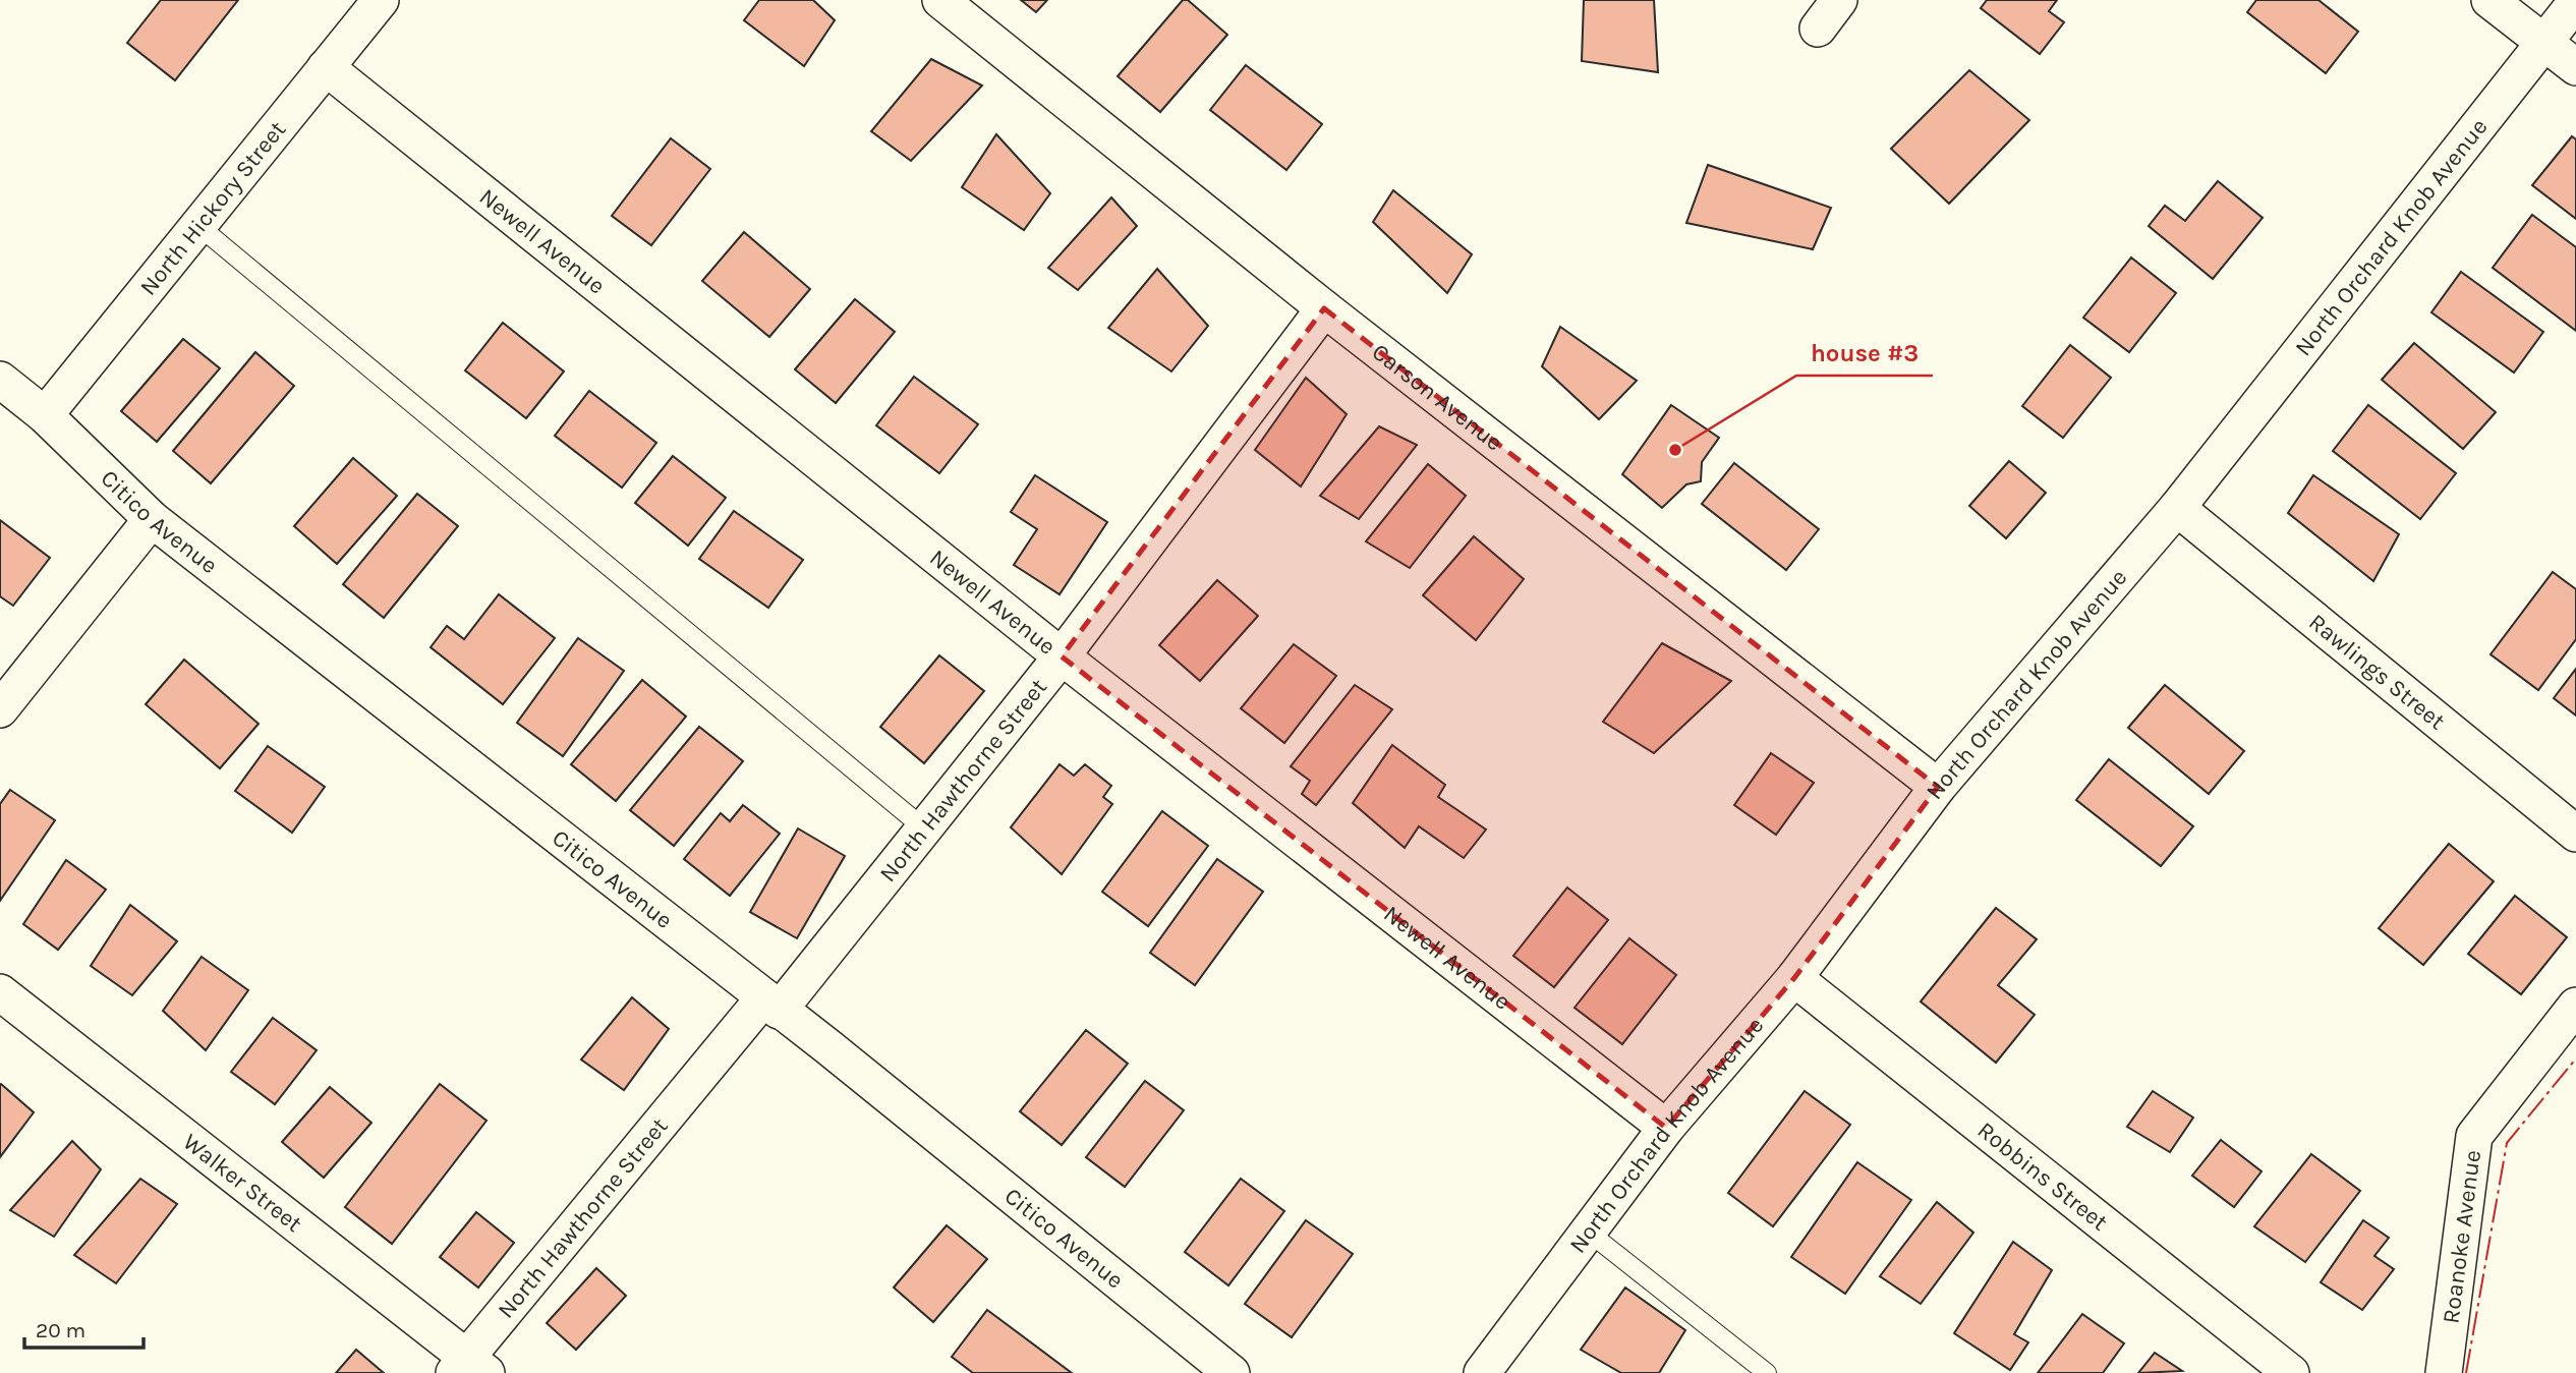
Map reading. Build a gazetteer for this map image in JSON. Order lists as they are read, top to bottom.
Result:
{
  "streets": {
    "street": [
      "North Hickory Street",
      "North Orchard Knob Avenue",
      "Newell Avenue",
      "Carson Avenue",
      "Citico Avenue",
      "Rawlings Street",
      "North Hawthorne Street",
      "Robbins Street",
      "Walker Street",
      "Roanoke Avenue"
    ]
  },
  "crossings": [
    ["North Hickory Street", "Newell Avenue"],
    ["North Hickory Street", "Citico Avenue"],
    ["North Orchard Knob Avenue", "Newell Avenue"],
    ["North Orchard Knob Avenue", "Carson Avenue"],
    ["North Orchard Knob Avenue", "Rawlings Street"],
    ["North Orchard Knob Avenue", "Robbins Street"],
    ["Newell Avenue", "North Hawthorne Street"],
    ["Carson Avenue", "North Hawthorne Street"],
    ["Citico Avenue", "North Hawthorne Street"],
    ["North Hawthorne Street", "Walker Street"]
  ],
  "places": ["house #3"],
  "scale_bar": "20 m"
}
